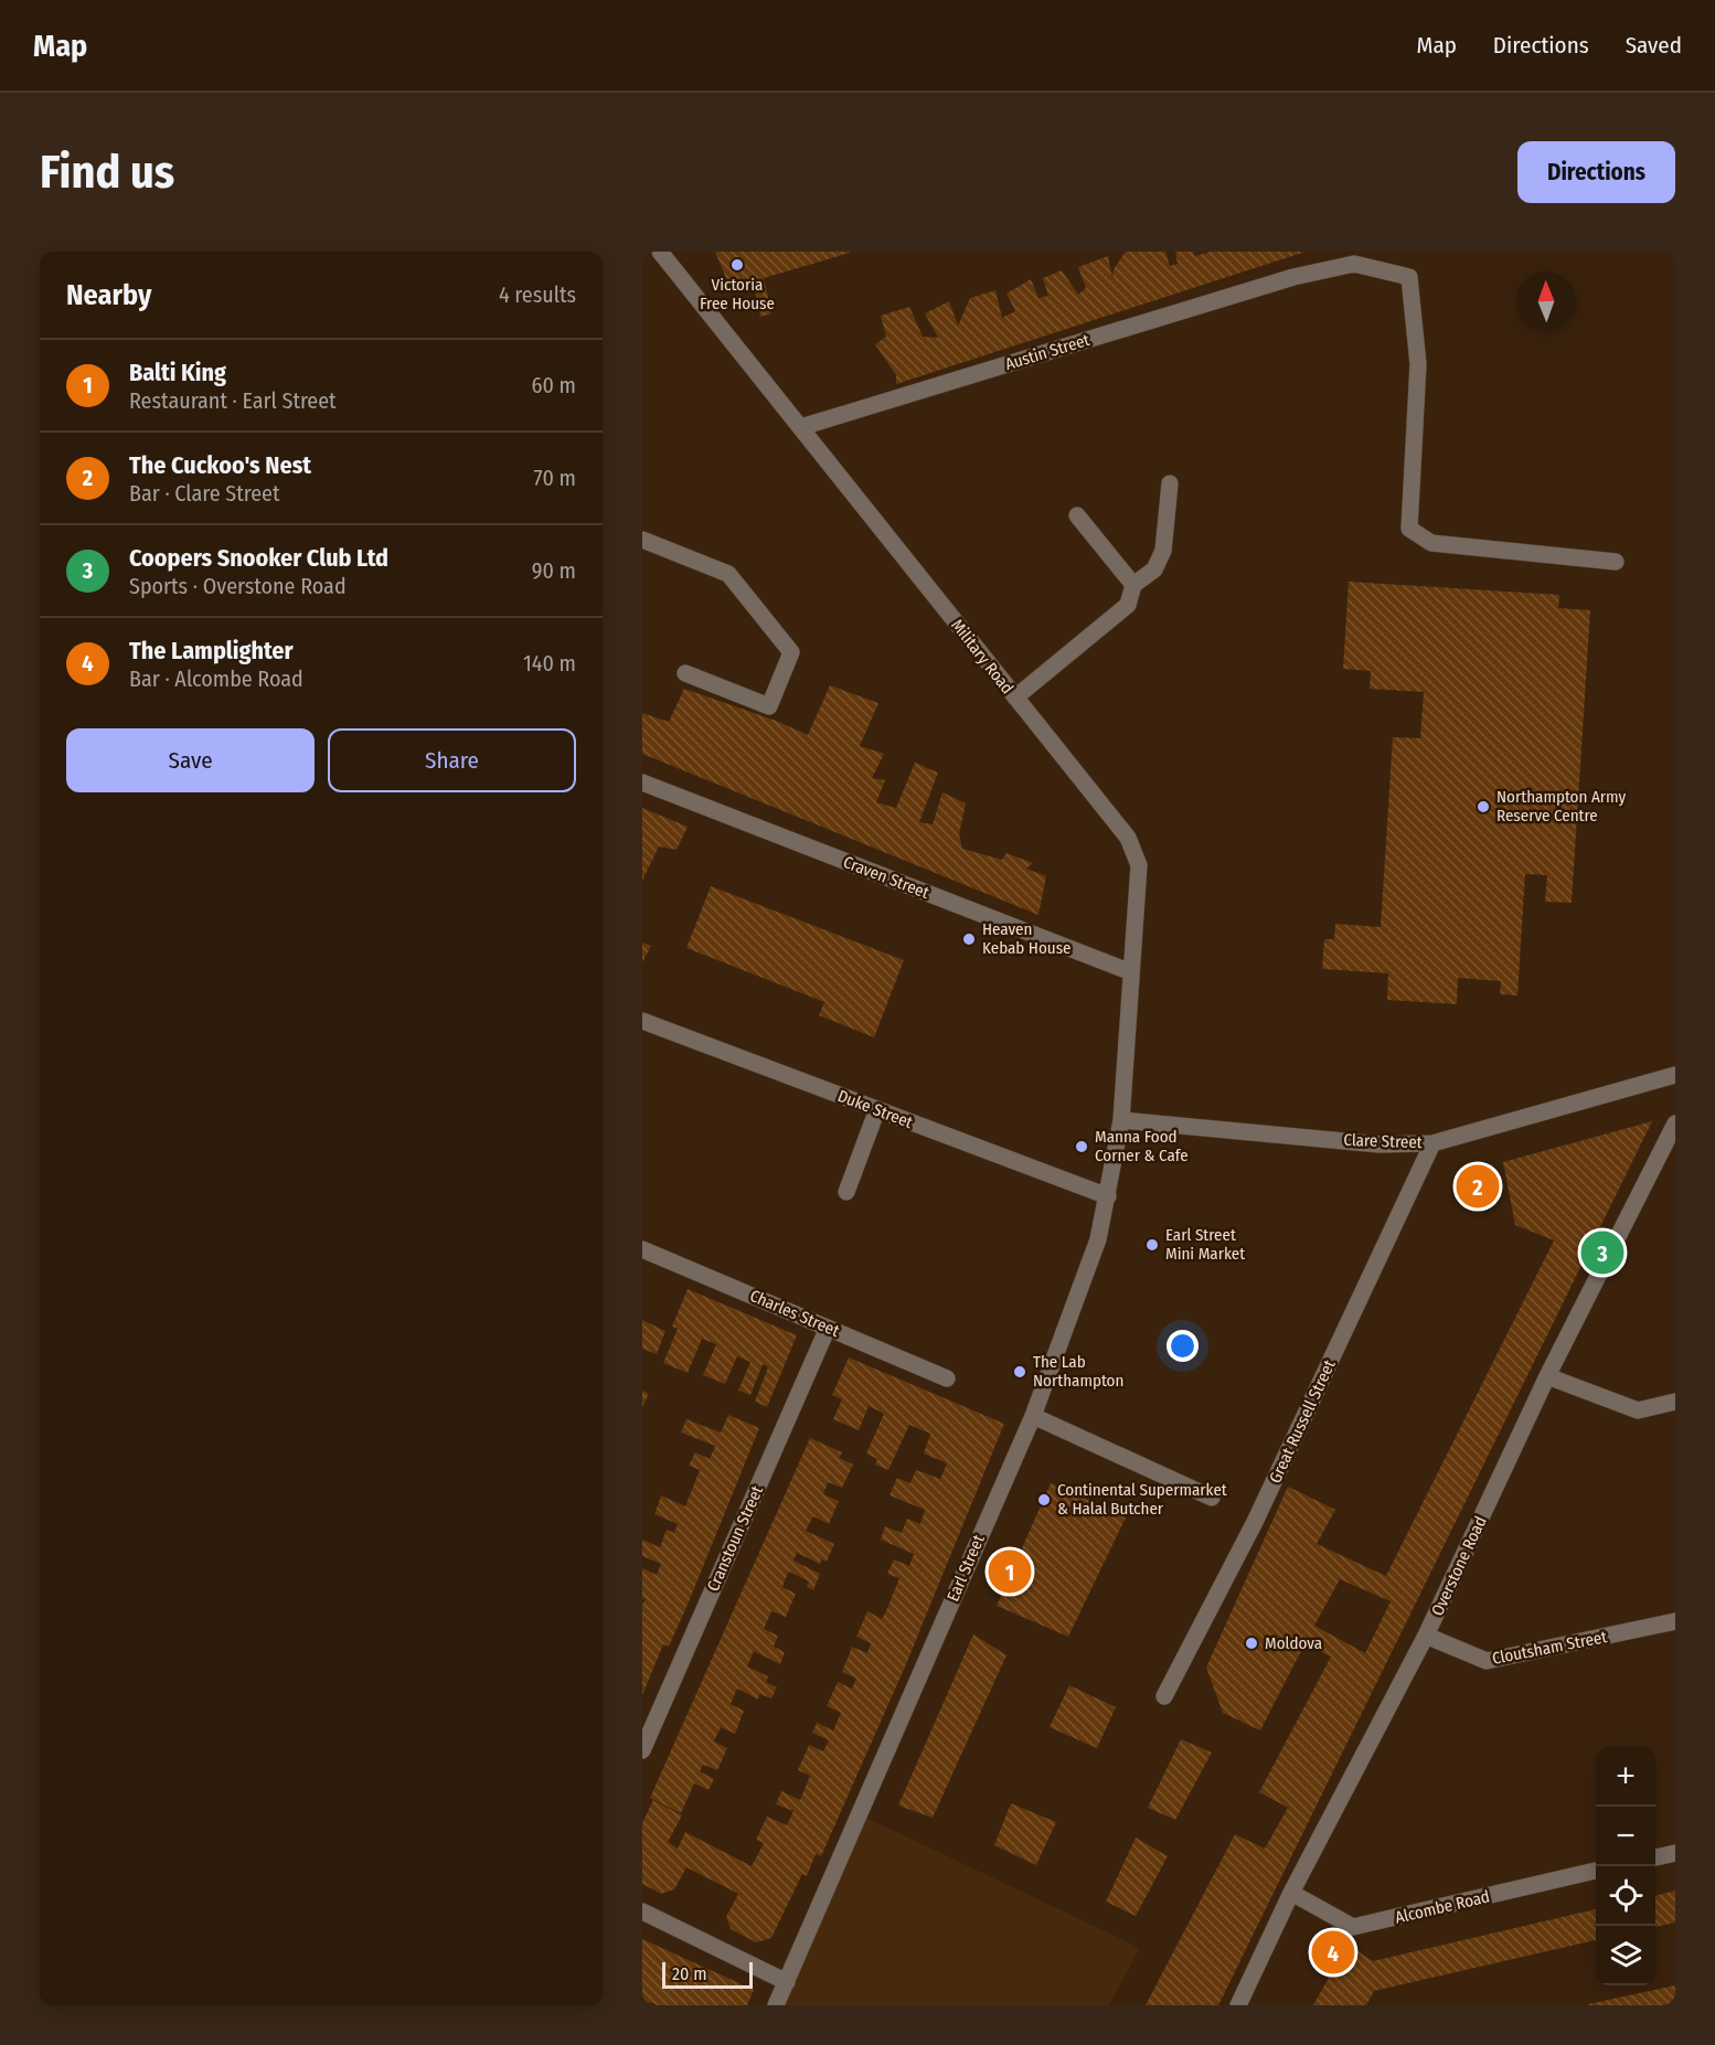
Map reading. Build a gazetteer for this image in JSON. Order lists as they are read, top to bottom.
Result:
{
  "streets": {
    "street": [
      "Austin Street",
      "Military Road",
      "Craven Street",
      "Duke Street",
      "Clare Street",
      "Charles Street",
      "Great Russell Street",
      "Cranstoun Street",
      "Overstone Road",
      "Earl Street",
      "Cloutsham Street",
      "Alcombe Road"
    ]
  },
  "crossings": [
    ["Austin Street", "Military Road"],
    ["Military Road", "Craven Street"],
    ["Military Road", "Clare Street"],
    ["Military Road", "Earl Street"],
    ["Duke Street", "Earl Street"],
    ["Clare Street", "Great Russell Street"],
    ["Clare Street", "Earl Street"],
    ["Charles Street", "Cranstoun Street"],
    ["Overstone Road", "Cloutsham Street"],
    ["Overstone Road", "Alcombe Road"]
  ],
  "places": [
    "Victoria Free House",
    "Northampton Army Reserve Centre",
    "Heaven Kebab House",
    "Manna Food Corner & Cafe",
    "Earl Street Mini Market",
    "The Lab Northampton",
    "Continental Supermarket & Halal Butcher",
    "Moldova"
  ],
  "scale_bar": "20 m",
  "north": "top",
  "page": {
    "header": "Map",
    "nav": ["Map", "Directions", "Saved"],
    "buttons": [
      "Directions",
      ["Save", "Share"]
    ],
    "title": "Find us",
    "heading": ["Nearby", "4 results"],
    "list": [
      {
        "mark": "1",
        "name": "Balti King",
        "note": "Restaurant · Earl Street",
        "value": "60 m"
      },
      {
        "mark": "2",
        "name": "The Cuckoo's Nest",
        "note": "Bar · Clare Street",
        "value": "70 m"
      },
      {
        "mark": "3",
        "name": "Coopers Snooker Club Ltd",
        "note": "Sports · Overstone Road",
        "value": "90 m"
      },
      {
        "mark": "4",
        "name": "The Lamplighter",
        "note": "Bar · Alcombe Road",
        "value": "140 m"
      }
    ],
    "pins": [
      "2",
      "3",
      "1",
      "4"
    ],
    "map_buttons": ["+", "−"],
    "scale": "20 m"
  }
}
